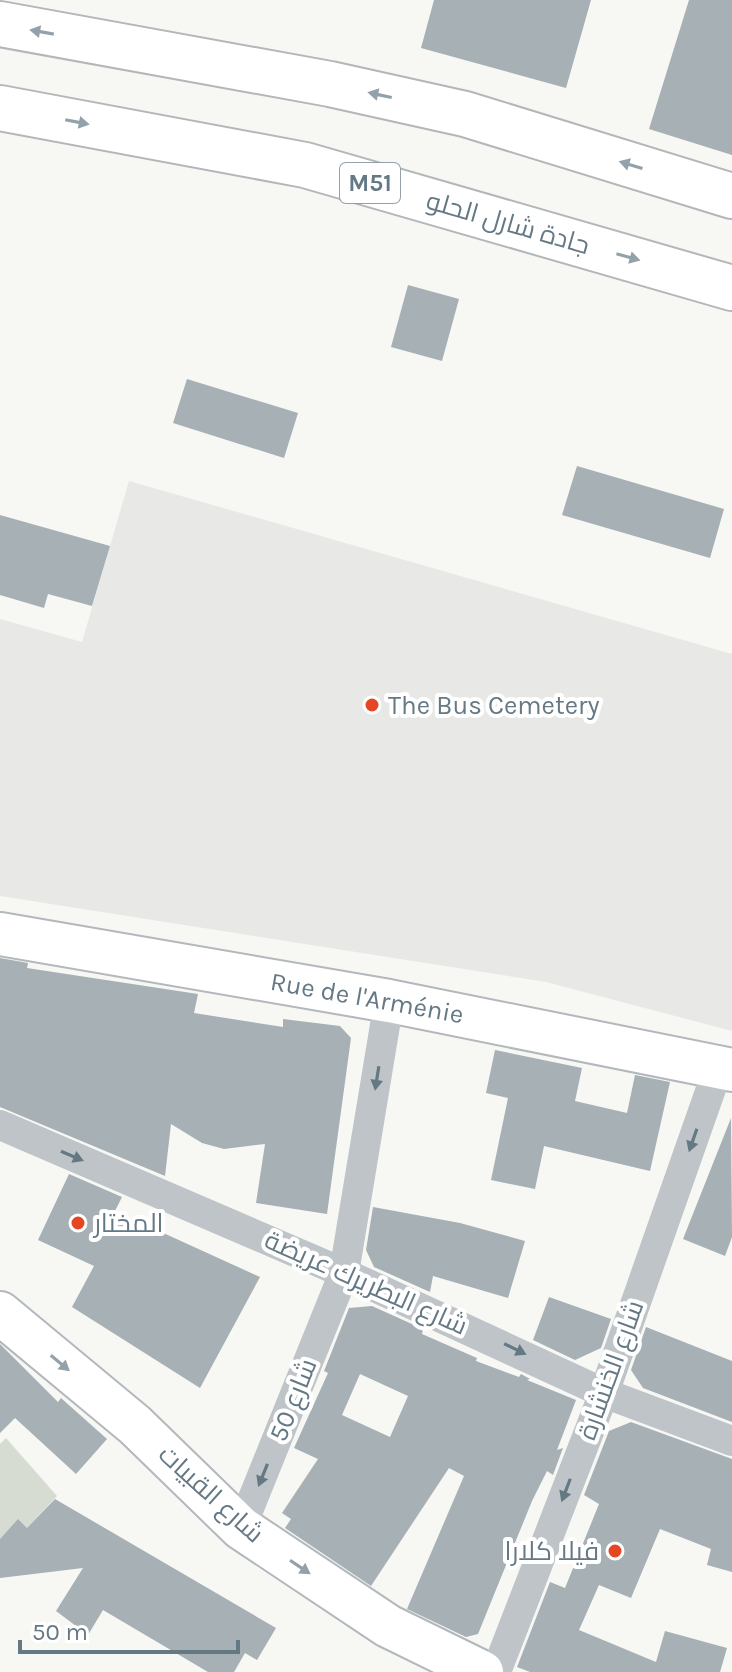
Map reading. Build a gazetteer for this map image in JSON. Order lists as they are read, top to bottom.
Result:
{
  "streets": {
    "highway": ["M51", "جادة شارل الحلو"],
    "street": [
      "Rue de l'Arménie",
      "شارع البطريرك عريضة",
      "شارع الخنشارة",
      "شارع 50",
      "شارع القبيات"
    ]
  },
  "crossings": [
    ["Rue de l'Arménie", "شارع الخنشارة"],
    ["Rue de l'Arménie", "شارع 50"],
    ["شارع البطريرك عريضة", "شارع الخنشارة"],
    ["شارع البطريرك عريضة", "شارع 50"],
    ["شارع 50", "شارع القبيات"]
  ],
  "one_way": [
    "شارع البطريرك عريضة",
    "شارع الخنشارة",
    "شارع 50",
    "شارع القبيات"
  ],
  "places": ["The Bus Cemetery", "المختار", "فيلا كلارا"],
  "scale_bar": "50 m"
}
